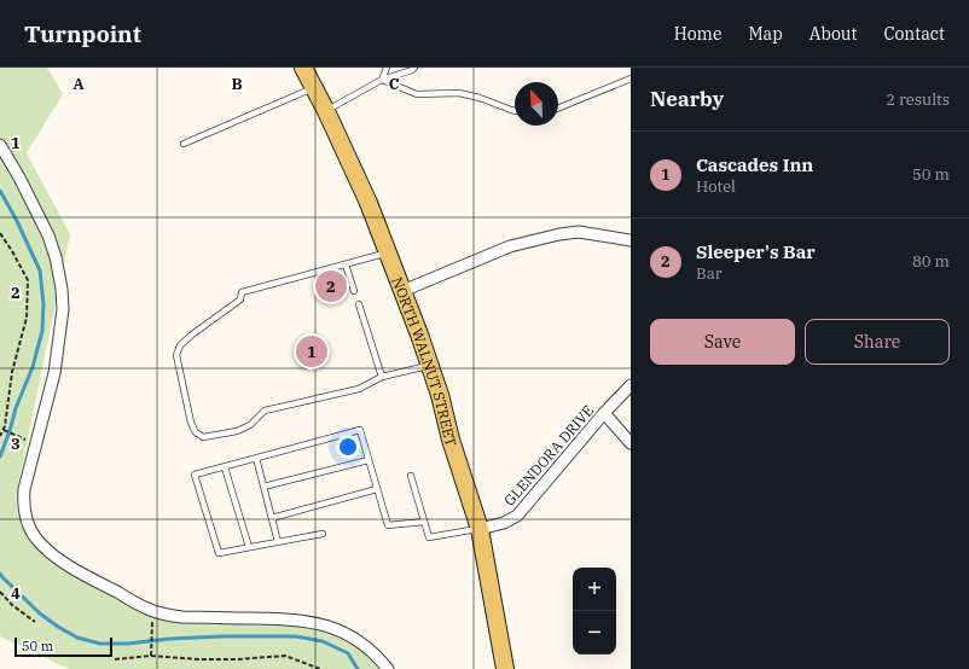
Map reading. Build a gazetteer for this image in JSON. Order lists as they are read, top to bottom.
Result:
{
  "streets": {
    "main road": ["NORTH WALNUT STREET"],
    "street": ["GLENDORA DRIVE"]
  },
  "crossings": [
    ["NORTH WALNUT STREET", "GLENDORA DRIVE"]
  ],
  "scale_bar": "50 m",
  "north": "top left",
  "page": {
    "header": "Turnpoint",
    "nav": [
      "Home",
      "Map",
      "About",
      "Contact"
    ],
    "heading": ["Nearby", "2 results"],
    "list": [
      {
        "mark": "1",
        "name": "Cascades Inn",
        "note": "Hotel",
        "value": "50 m"
      },
      {
        "mark": "2",
        "name": "Sleeper's Bar",
        "note": "Bar",
        "value": "80 m"
      }
    ],
    "pins": ["2", "1"],
    "buttons": ["Save", "Share"],
    "map_buttons": ["+", "−"],
    "scale": "50 m"
  },
  "grid": {
    "columns": ["A", "B", "C"],
    "rows": [
      "1",
      "2",
      "3",
      "4"
    ]
  }
}
